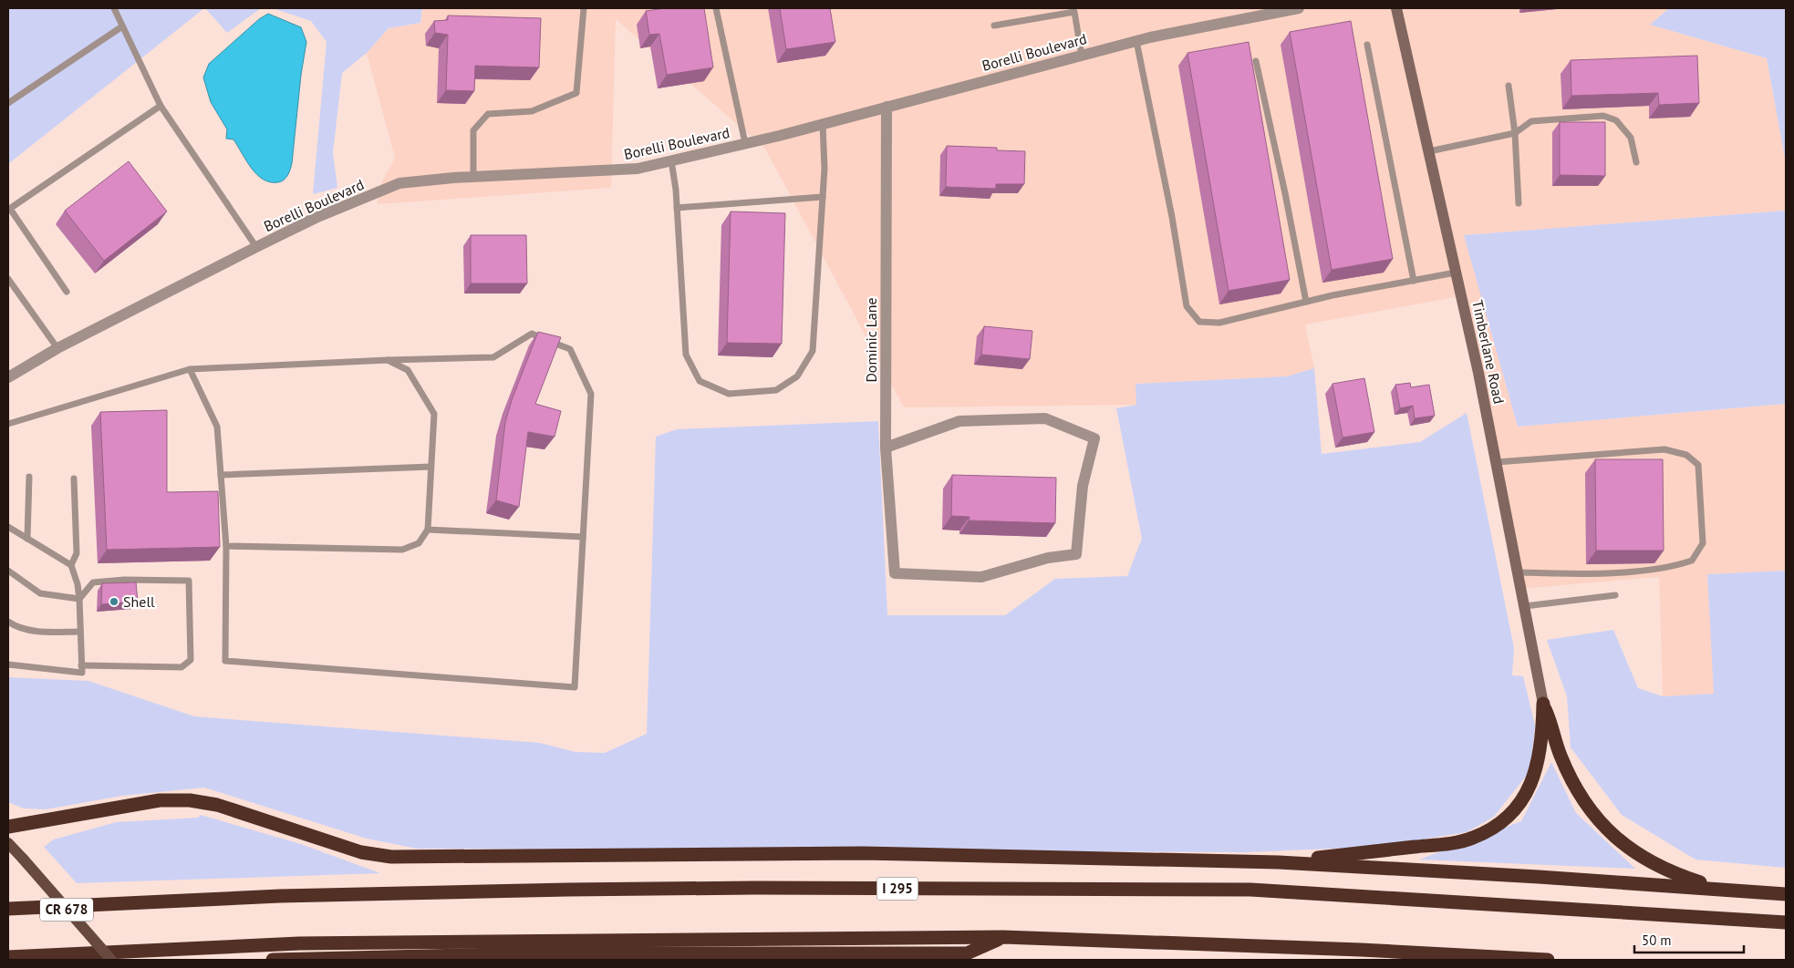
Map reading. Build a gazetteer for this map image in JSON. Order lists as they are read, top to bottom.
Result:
{
  "streets": {
    "highway": ["I 295"],
    "main road": ["CR 678"],
    "street": ["Borelli Boulevard", "Dominic Lane", "Timberlane Road"]
  },
  "crossings": [
    ["Borelli Boulevard", "Dominic Lane"]
  ],
  "places": ["Shell"],
  "scale_bar": "50 m"
}
